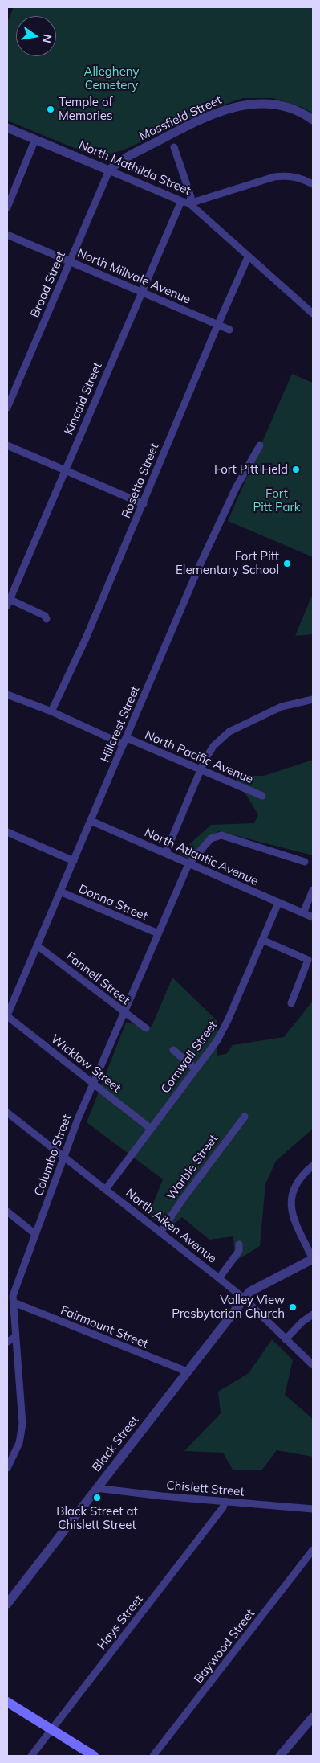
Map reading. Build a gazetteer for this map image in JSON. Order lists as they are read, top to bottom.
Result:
{
  "streets": {
    "street": [
      "Mossfield Street",
      "North Mathilda Street",
      "North Millvale Avenue",
      "Broad Street",
      "Kincaid Street",
      "Rosetta Street",
      "Hillcrest Street",
      "North Pacific Avenue",
      "North Atlantic Avenue",
      "Donna Street",
      "Fannell Street",
      "Cornwall Street",
      "Wicklow Street",
      "Columbo Street",
      "Warble Street",
      "North Aiken Avenue",
      "Fairmount Street",
      "Black Street",
      "Chislett Street",
      "Hays Street",
      "Baywood Street"
    ]
  },
  "crossings": [
    ["Mossfield Street", "North Mathilda Street"],
    ["Mossfield Street", "Broad Street"],
    ["North Mathilda Street", "Broad Street"],
    ["North Mathilda Street", "Kincaid Street"],
    ["North Mathilda Street", "Rosetta Street"],
    ["North Millvale Avenue", "Broad Street"],
    ["North Millvale Avenue", "Kincaid Street"],
    ["North Millvale Avenue", "Rosetta Street"],
    ["Rosetta Street", "North Pacific Avenue"],
    ["Hillcrest Street", "North Pacific Avenue"],
    ["Hillcrest Street", "North Atlantic Avenue"],
    ["Hillcrest Street", "Donna Street"],
    ["Hillcrest Street", "Fannell Street"],
    ["Hillcrest Street", "Wicklow Street"],
    ["North Atlantic Avenue", "Cornwall Street"],
    ["North Atlantic Avenue", "Columbo Street"],
    ["Donna Street", "Columbo Street"],
    ["Fannell Street", "Columbo Street"],
    ["Cornwall Street", "Wicklow Street"],
    ["Cornwall Street", "North Aiken Avenue"],
    ["Wicklow Street", "Columbo Street"],
    ["Columbo Street", "North Aiken Avenue"],
    ["Columbo Street", "Fairmount Street"],
    ["Warble Street", "North Aiken Avenue"],
    ["North Aiken Avenue", "Black Street"],
    ["Fairmount Street", "Black Street"],
    ["Black Street", "Chislett Street"],
    ["Chislett Street", "Hays Street"]
  ],
  "parks": ["Allegheny Cemetery", "Fort Pitt Park"],
  "places": [
    "Temple of Memories",
    "Fort Pitt Field",
    "Fort Pitt Elementary School",
    "Valley View Presbyterian Church",
    "Black Street at Chislett Street"
  ],
  "north": "right"
}
